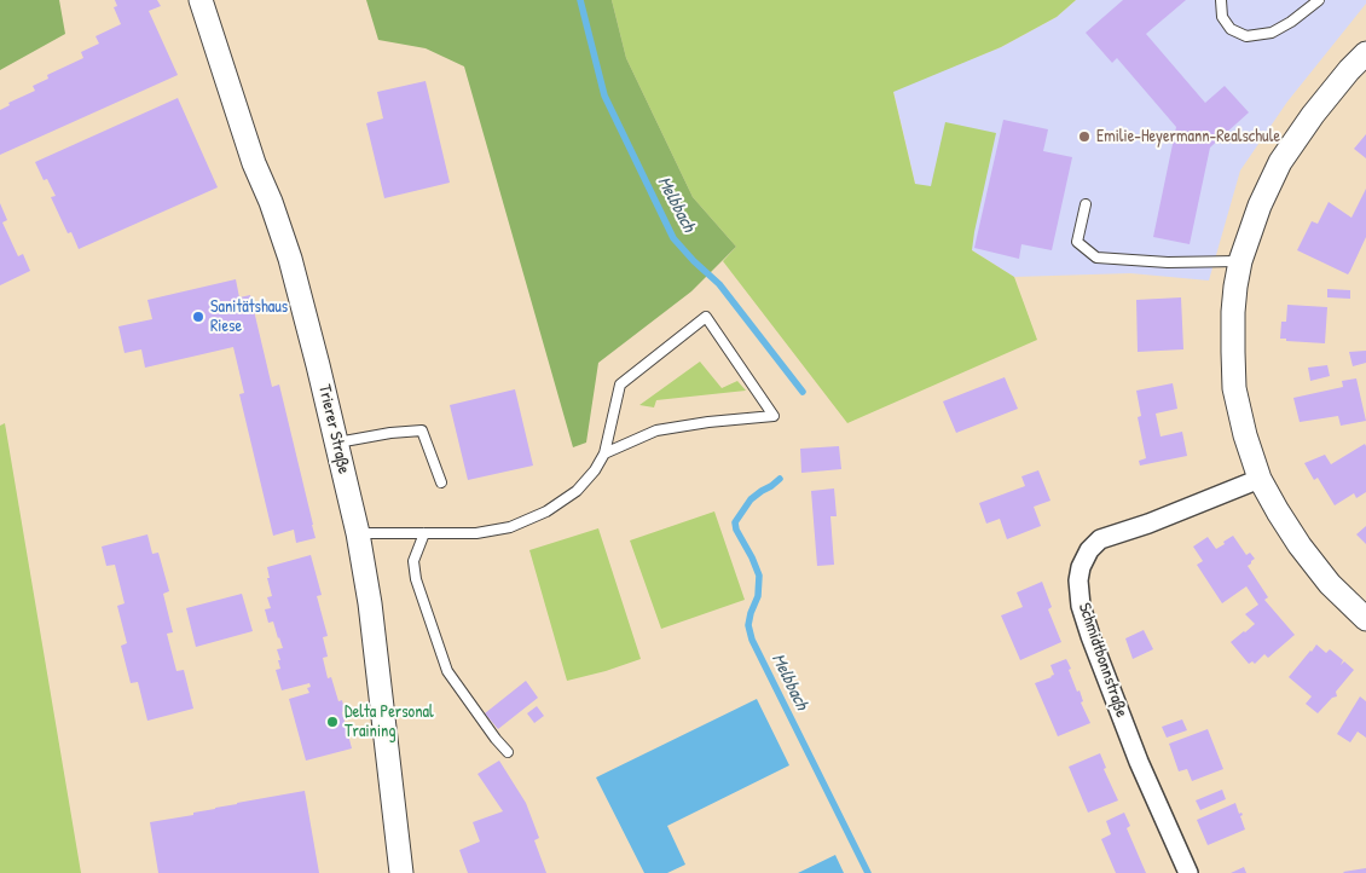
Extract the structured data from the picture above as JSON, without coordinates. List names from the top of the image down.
{
  "streets": {
    "street": ["Trierer Straße", "Schmidtbonnstraße"]
  },
  "water": ["Melbbach"],
  "places": ["Emilie-Heyermann-Realschule", "Sanitätshaus Riese", "Delta Personal Training"]
}
